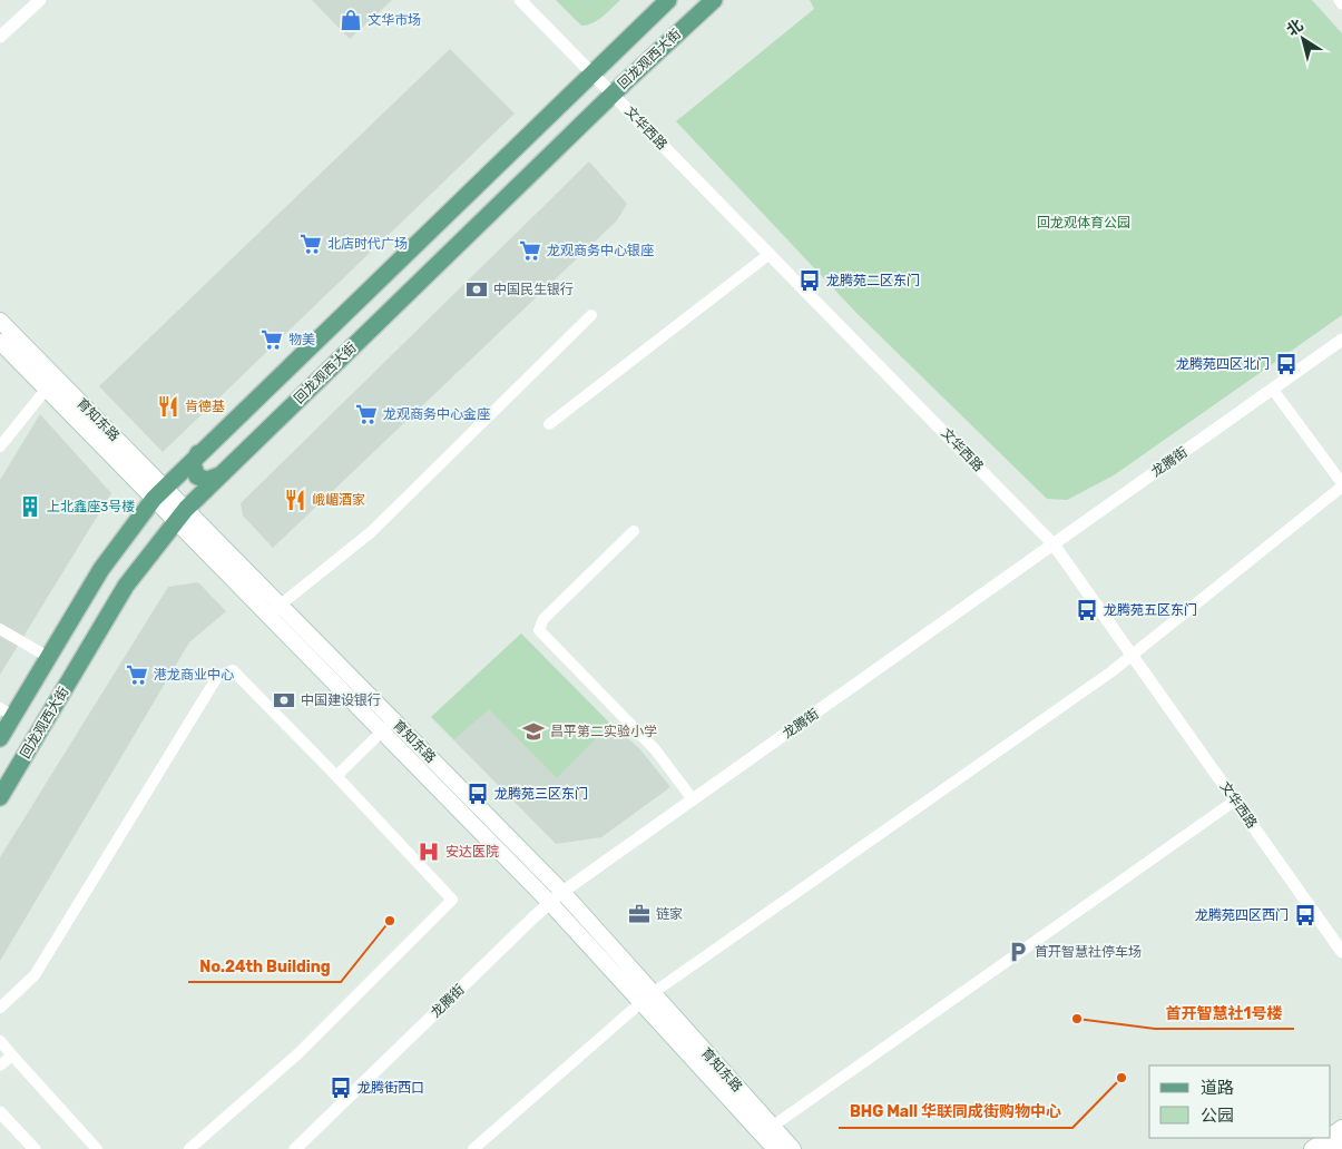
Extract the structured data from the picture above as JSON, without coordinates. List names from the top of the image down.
{
  "streets": {
    "main road": ["回龙观西大街", "育知东路"],
    "street": ["文华西路", "龙腾街"]
  },
  "crossings": [
    ["回龙观西大街", "文华西路"],
    ["回龙观西大街", "育知东路"],
    ["文华西路", "龙腾街"],
    ["育知东路", "龙腾街"]
  ],
  "parks": ["回龙观体育公园"],
  "places": {
    "shop": ["文华市场"],
    "supermarket": [
      "北店时代广场",
      "龙观商务中心银座",
      "物美",
      "龙观商务中心金座",
      "港龙商业中心"
    ],
    "bus stop": [
      "龙腾苑二区东门",
      "龙腾苑四区北门",
      "龙腾苑五区东门",
      "龙腾苑三区东门",
      "龙腾苑四区西门",
      "龙腾街西口"
    ],
    "bank": ["中国民生银行", "中国建设银行"],
    "restaurant": ["肯德基", "峨嵋酒家"],
    "building": ["上北鑫座3号楼"],
    "school or university": ["昌平第二实验小学"],
    "hospital": ["安达医院"],
    "office": ["链家"],
    "other": ["No.24th Building", "首开智慧社1号楼", "BHG Mall 华联同成街购物中心"],
    "parking": ["首开智慧社停车场"]
  },
  "legend": ["道路", "公园"],
  "north": "top left"
}
